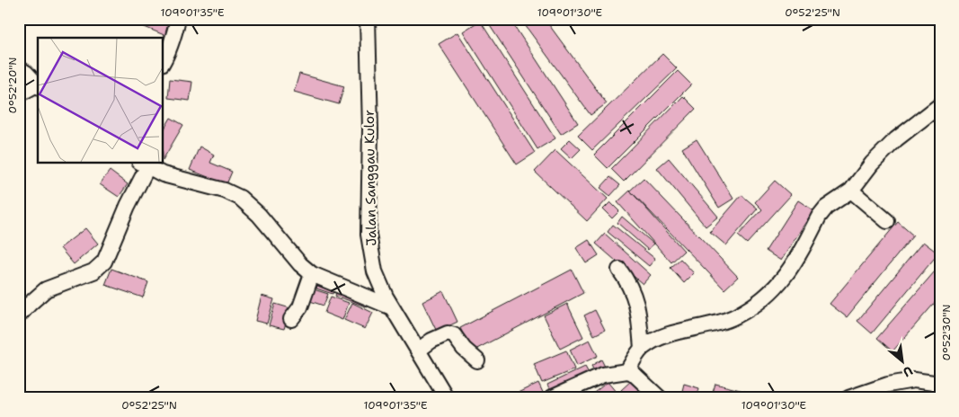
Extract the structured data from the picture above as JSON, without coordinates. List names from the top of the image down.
{
  "streets": {
    "street": ["Jalan Sanggau Kulor"]
  },
  "north": "bottom right",
  "coordinates": [
    "109°01'35\"E",
    "109°01'30\"E",
    "0°52'25\"N",
    "0°52'20\"N",
    "0°52'30\"N"
  ]
}
